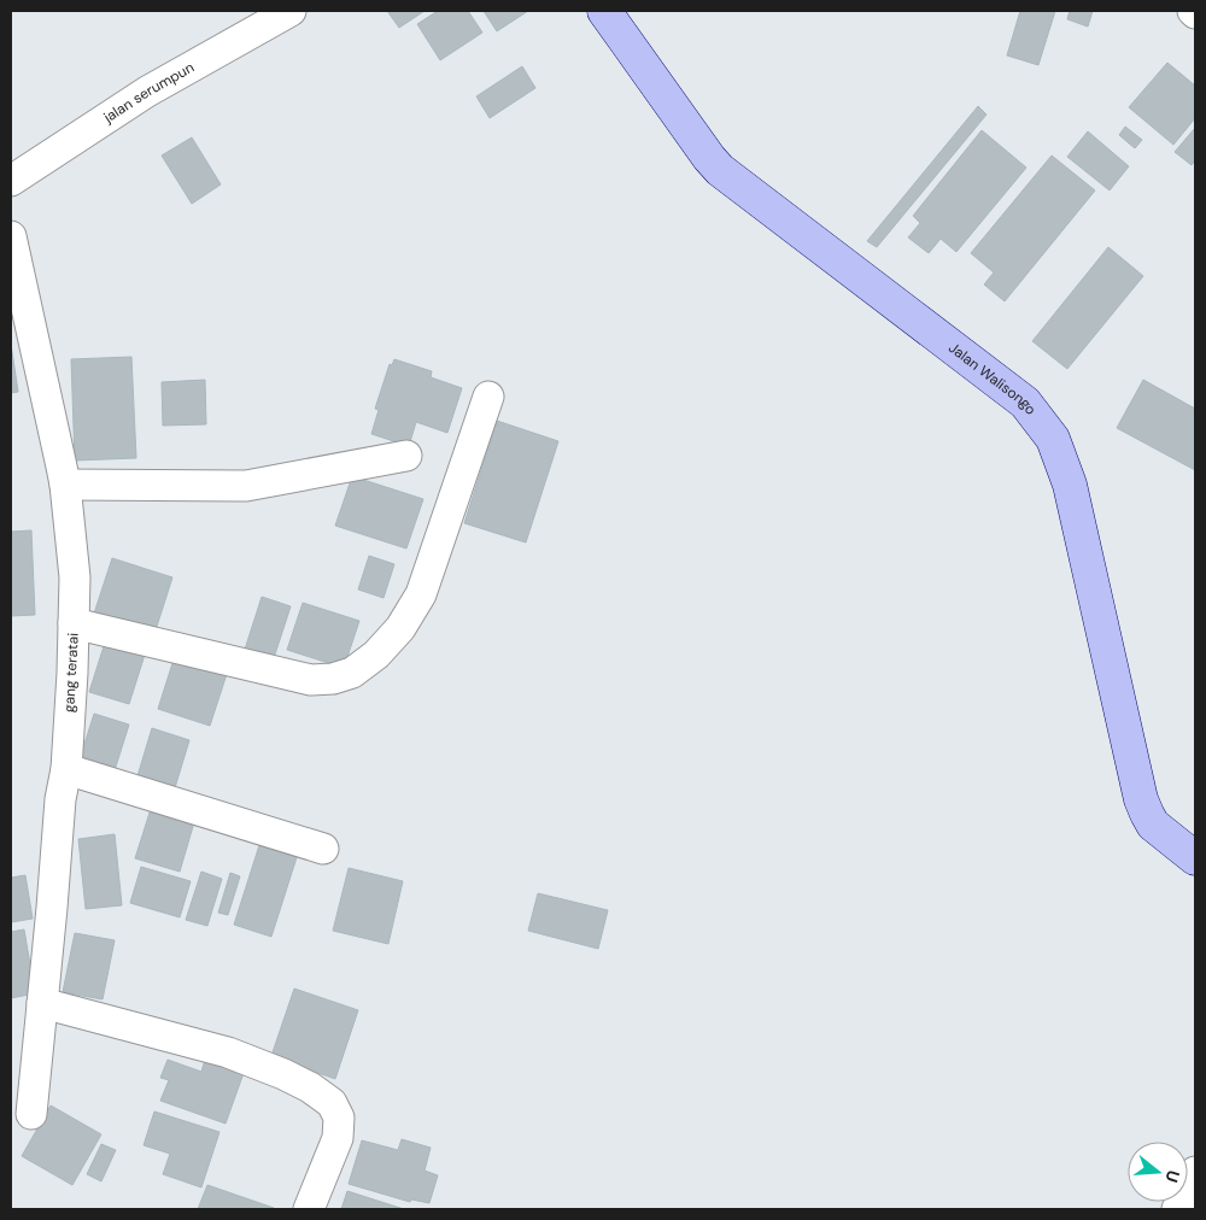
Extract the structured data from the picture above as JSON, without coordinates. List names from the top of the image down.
{
  "streets": {
    "street": ["jalan serumpun", "Jalan Walisongo", "gang teratai"]
  },
  "north": "right"
}
